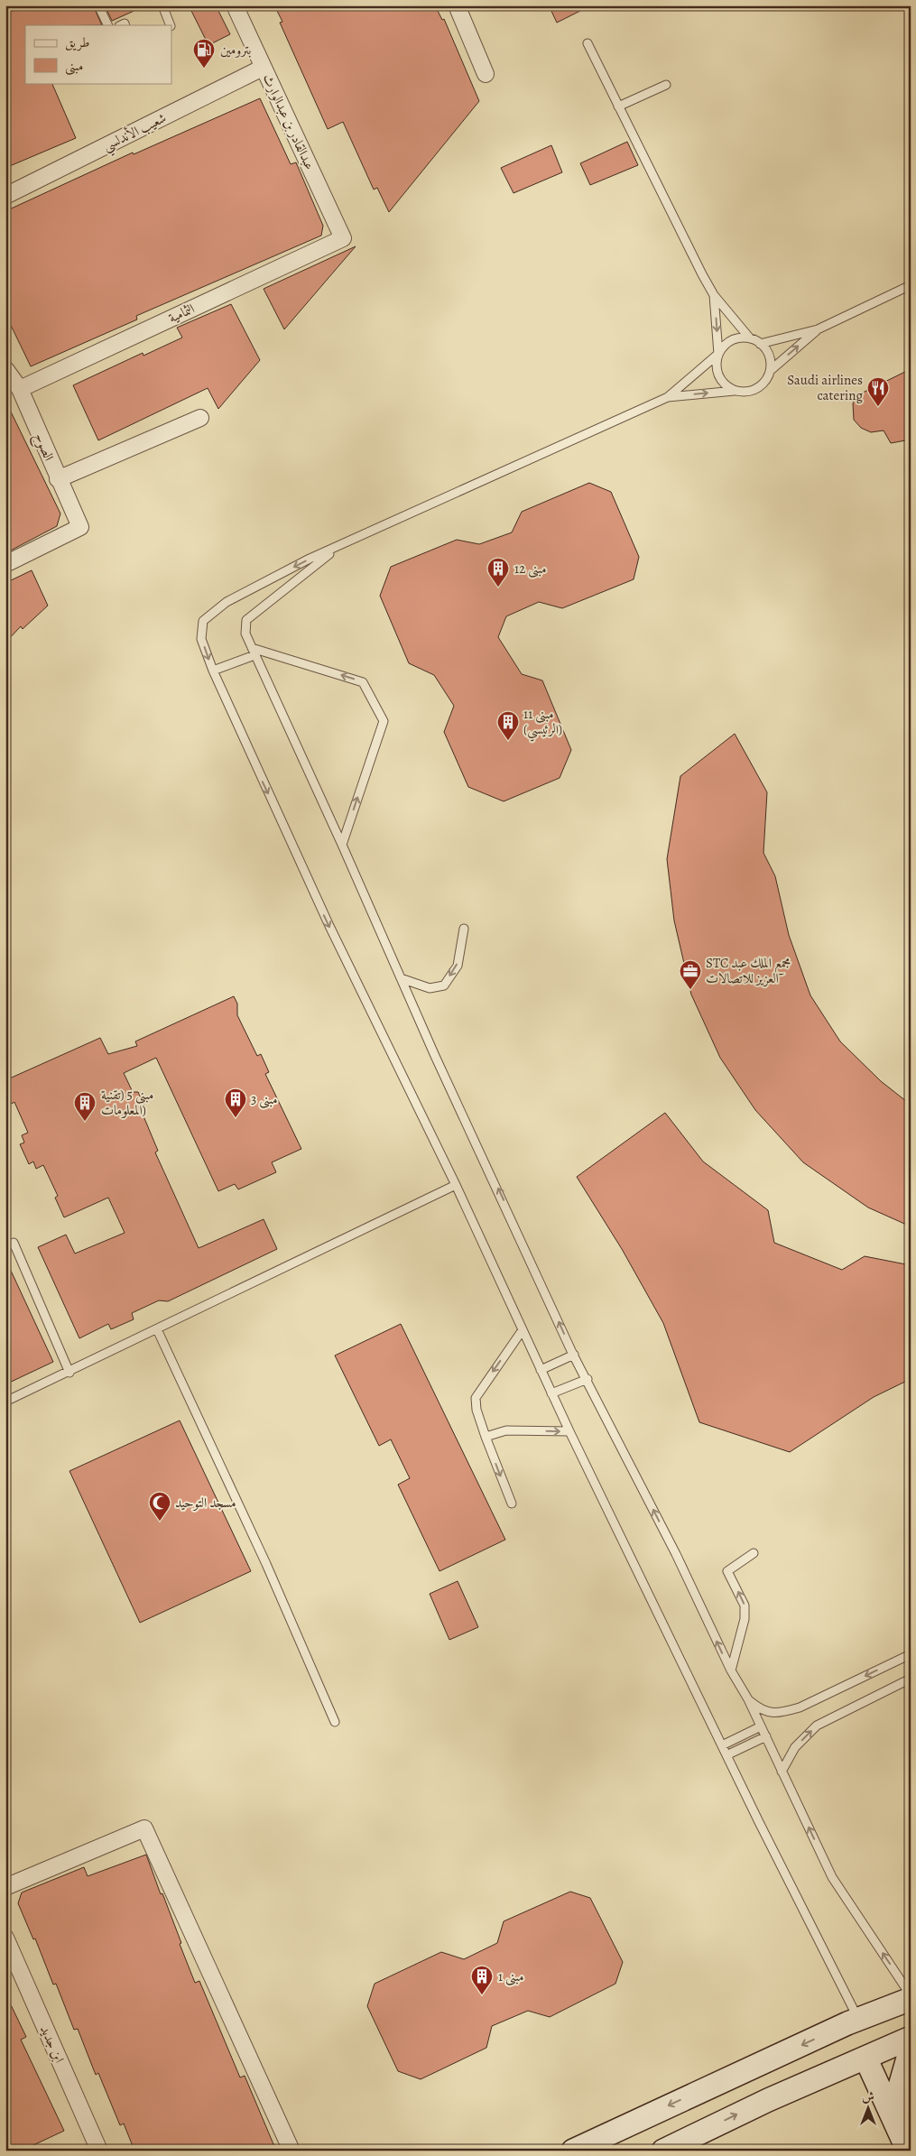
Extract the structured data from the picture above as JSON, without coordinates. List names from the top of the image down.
{
  "streets": {
    "street": [
      "عبدالقادر بن عبدالوارث",
      "شعيب الأندلسي",
      "الثمامية",
      "الصوح",
      "ابن جديد"
    ]
  },
  "crossings": [
    ["عبدالقادر بن عبدالوارث", "شعيب الأندلسي"],
    ["عبدالقادر بن عبدالوارث", "الثمامية"],
    ["الثمامية", "الصوح"]
  ],
  "places": {
    "fuel station": ["بترومين"],
    "restaurant": ["Saudi airlines catering"],
    "building": [
      "مبنى 12",
      "مبنى 11 (الرئيسي)",
      "مبنى 3",
      "مبنى 5 (تقنية المعلومات)",
      "مبنى 1"
    ],
    "office": ["STC مجمع الملك عبد العزيز للاتصالات"],
    "mosque": ["مسجد التوحيد"]
  },
  "legend": ["طريق", "مبنى"],
  "north": "top"
}
